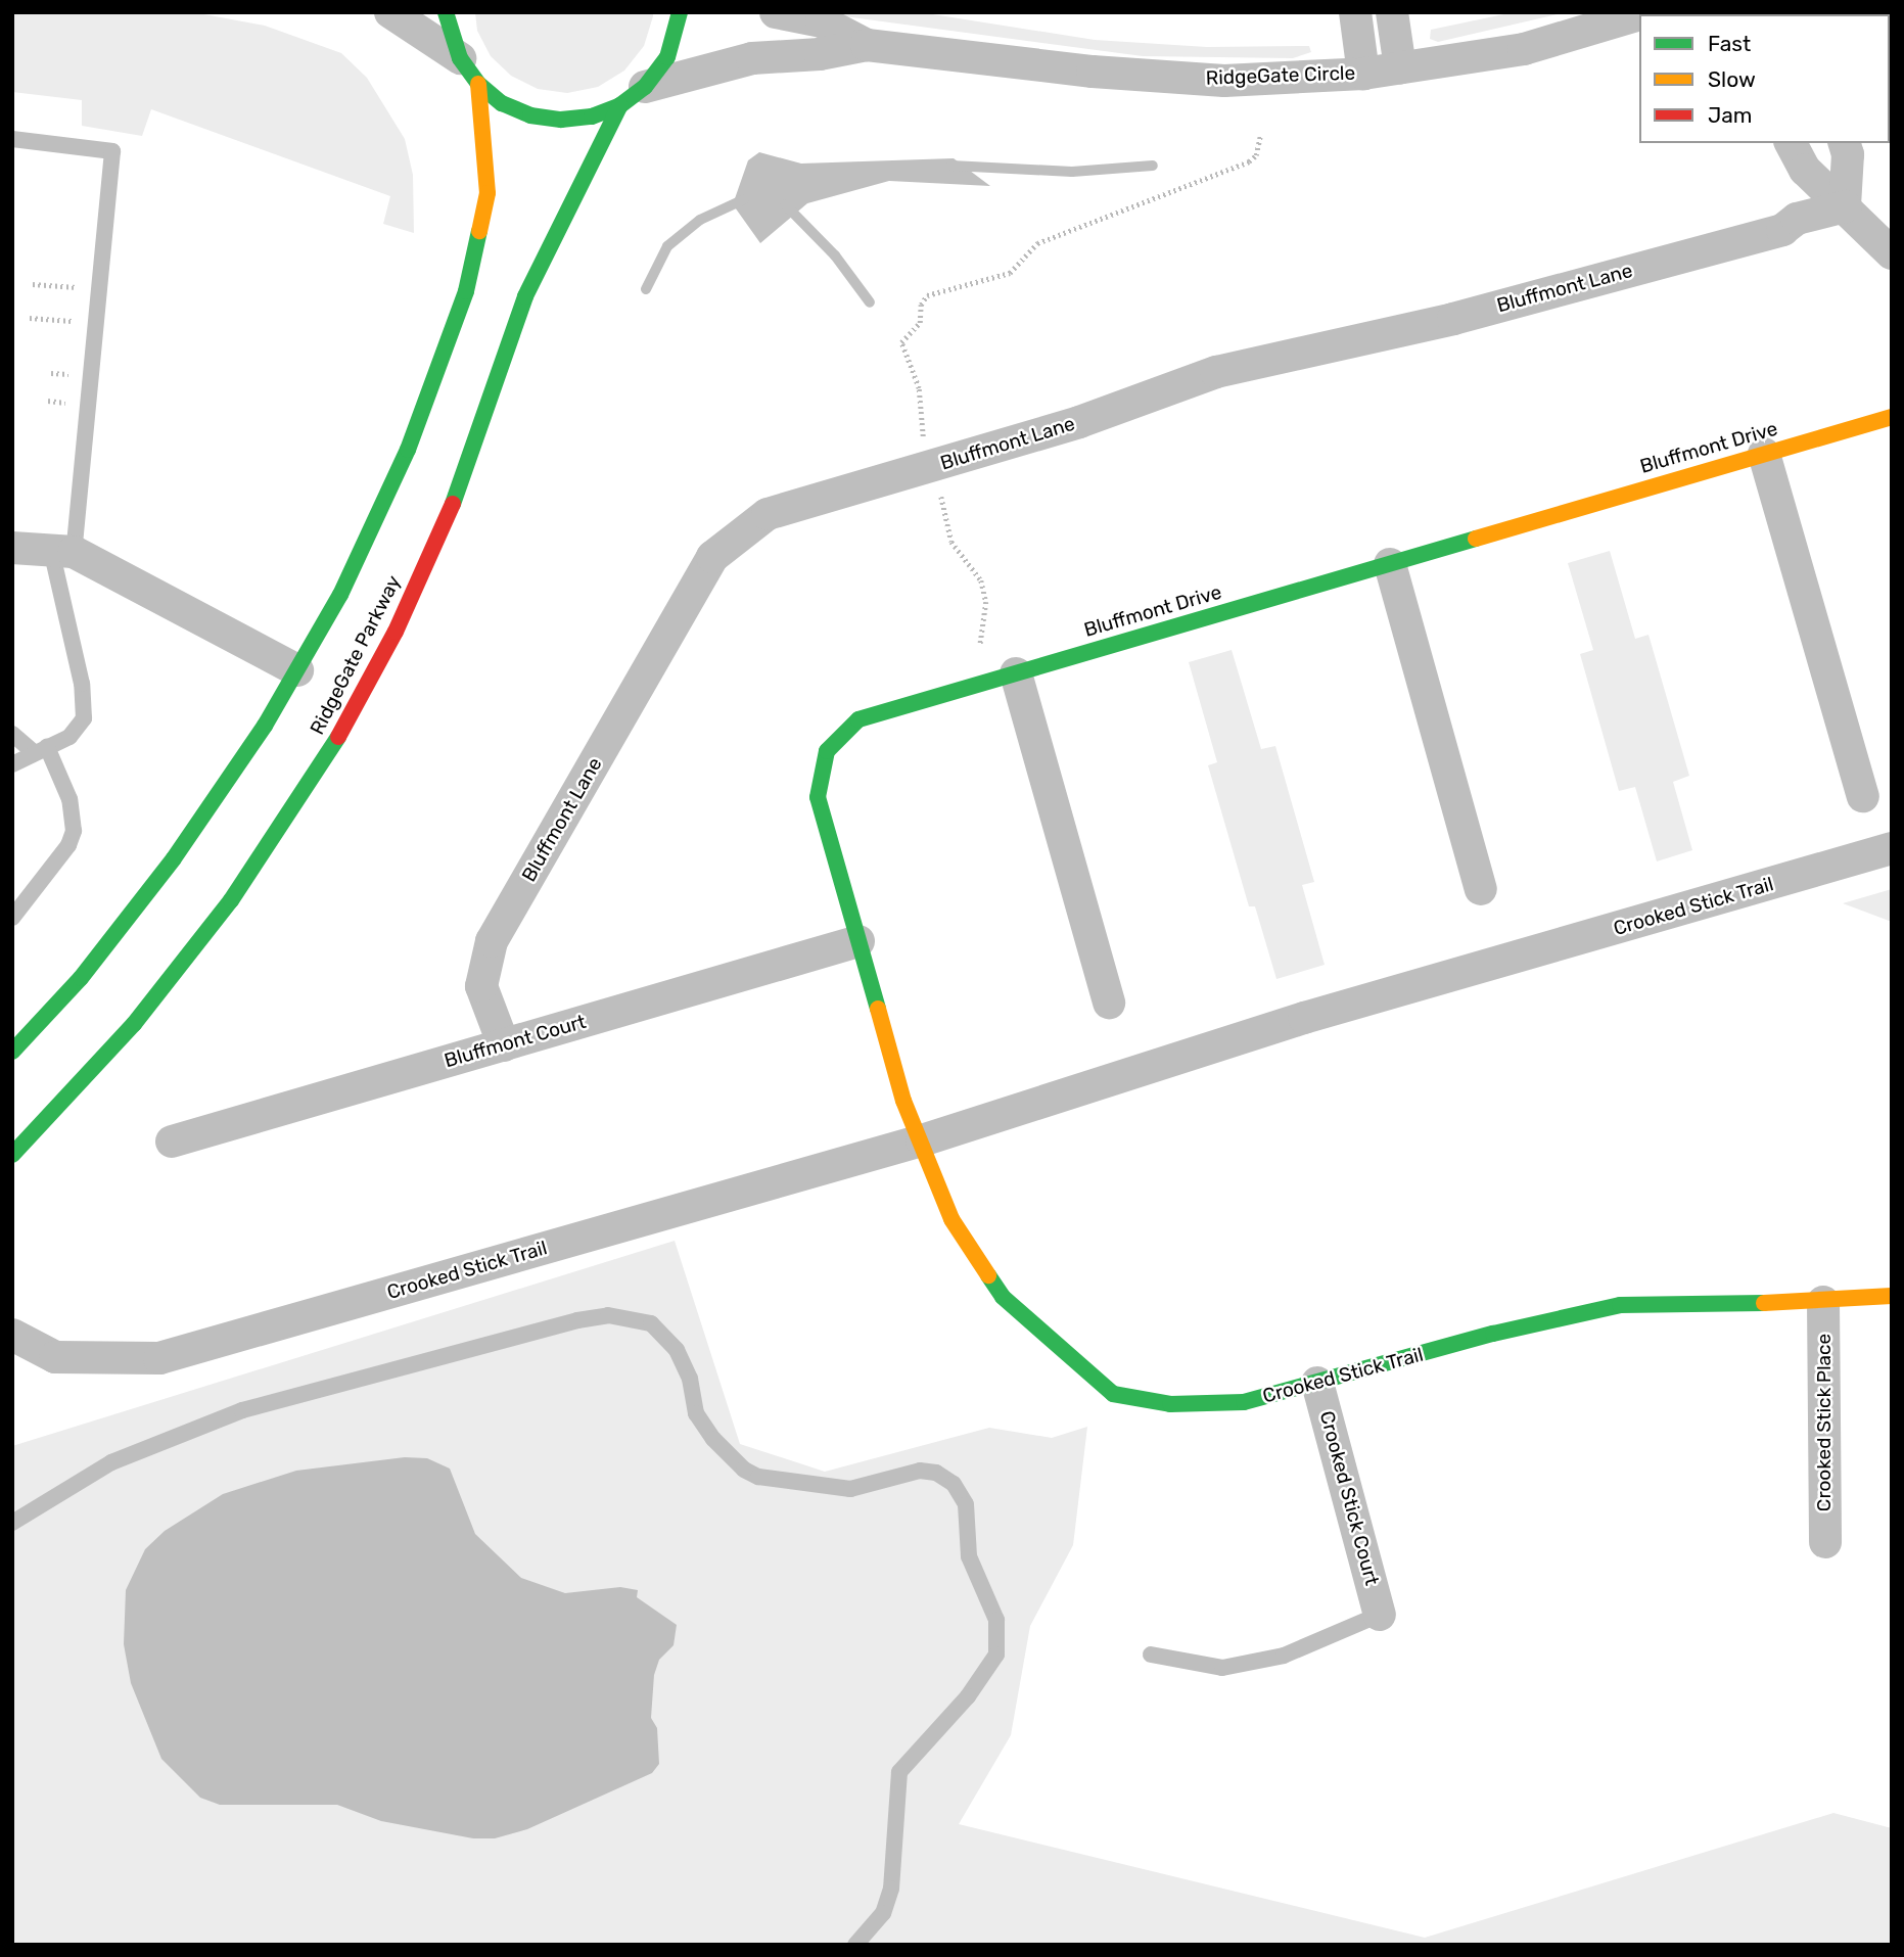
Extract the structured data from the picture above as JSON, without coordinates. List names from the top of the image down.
{
  "streets": {
    "street": [
      "RidgeGate Circle",
      "Bluffmont Lane",
      "Bluffmont Drive",
      "RidgeGate Parkway",
      "Crooked Stick Trail",
      "Bluffmont Court",
      "Crooked Stick Place",
      "Crooked Stick Court"
    ]
  },
  "crossings": [
    ["RidgeGate Circle", "RidgeGate Parkway"],
    ["Bluffmont Lane", "Bluffmont Court"],
    ["Bluffmont Drive", "Crooked Stick Trail"],
    ["Bluffmont Drive", "Bluffmont Court"],
    ["Crooked Stick Trail", "Crooked Stick Place"],
    ["Crooked Stick Trail", "Crooked Stick Court"]
  ],
  "legend": ["Fast", "Slow", "Jam"]
}
